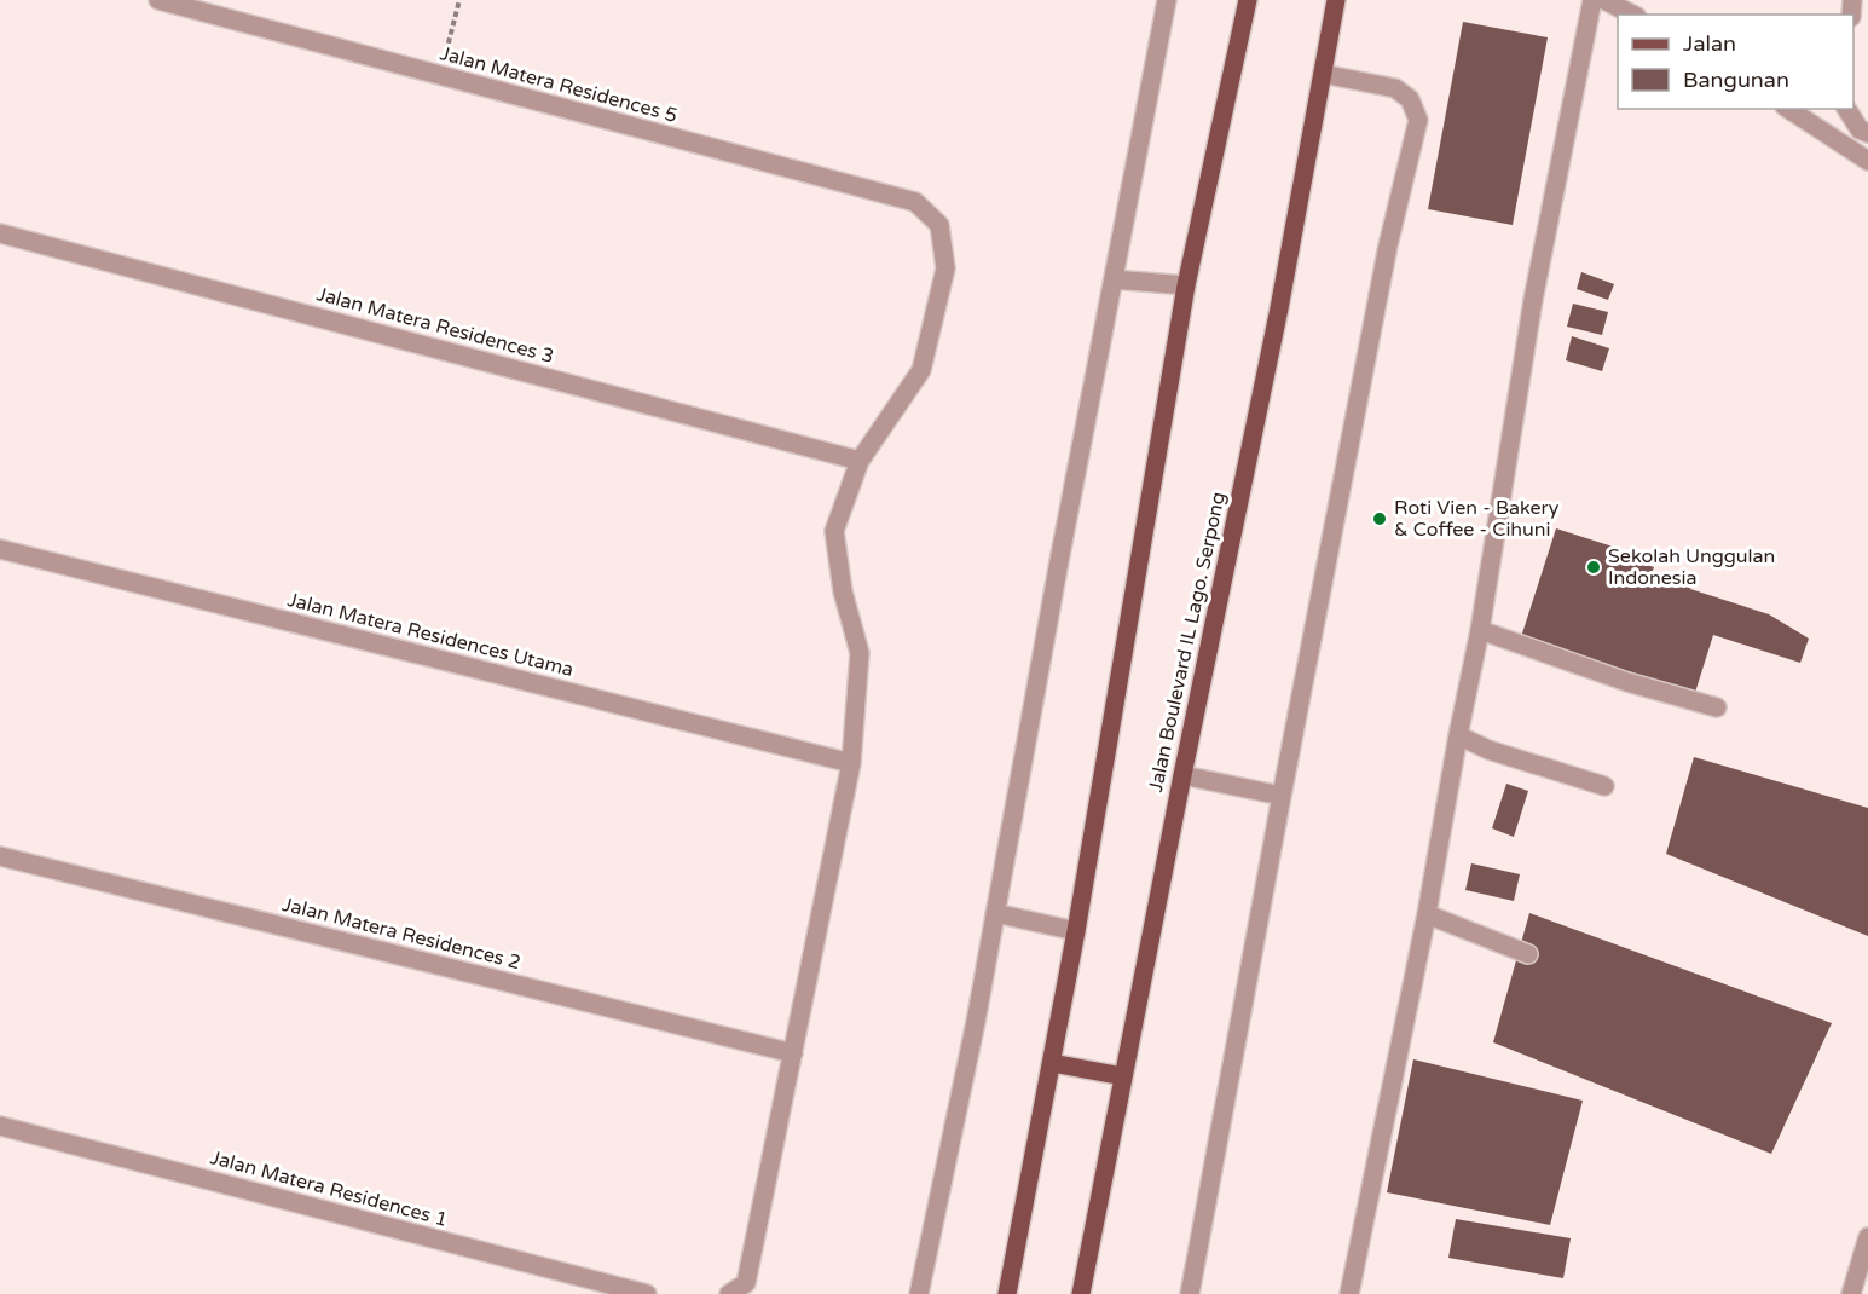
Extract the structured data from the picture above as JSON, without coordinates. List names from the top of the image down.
{
  "streets": {
    "main road": ["Jalan Boulevard IL Lago. Serpong"],
    "street": [
      "Jalan Matera Residences 5",
      "Jalan Matera Residences 3",
      "Jalan Matera Residences Utama",
      "Jalan Matera Residences 2",
      "Jalan Matera Residences 1"
    ]
  },
  "crossings": [
    ["Jalan Matera Residences 5", "Jalan Matera Residences 3"]
  ],
  "places": ["Roti Vien - Bakery & Coffee - Cihuni", "Sekolah Unggulan Indonesia"],
  "legend": ["Jalan", "Bangunan"]
}
